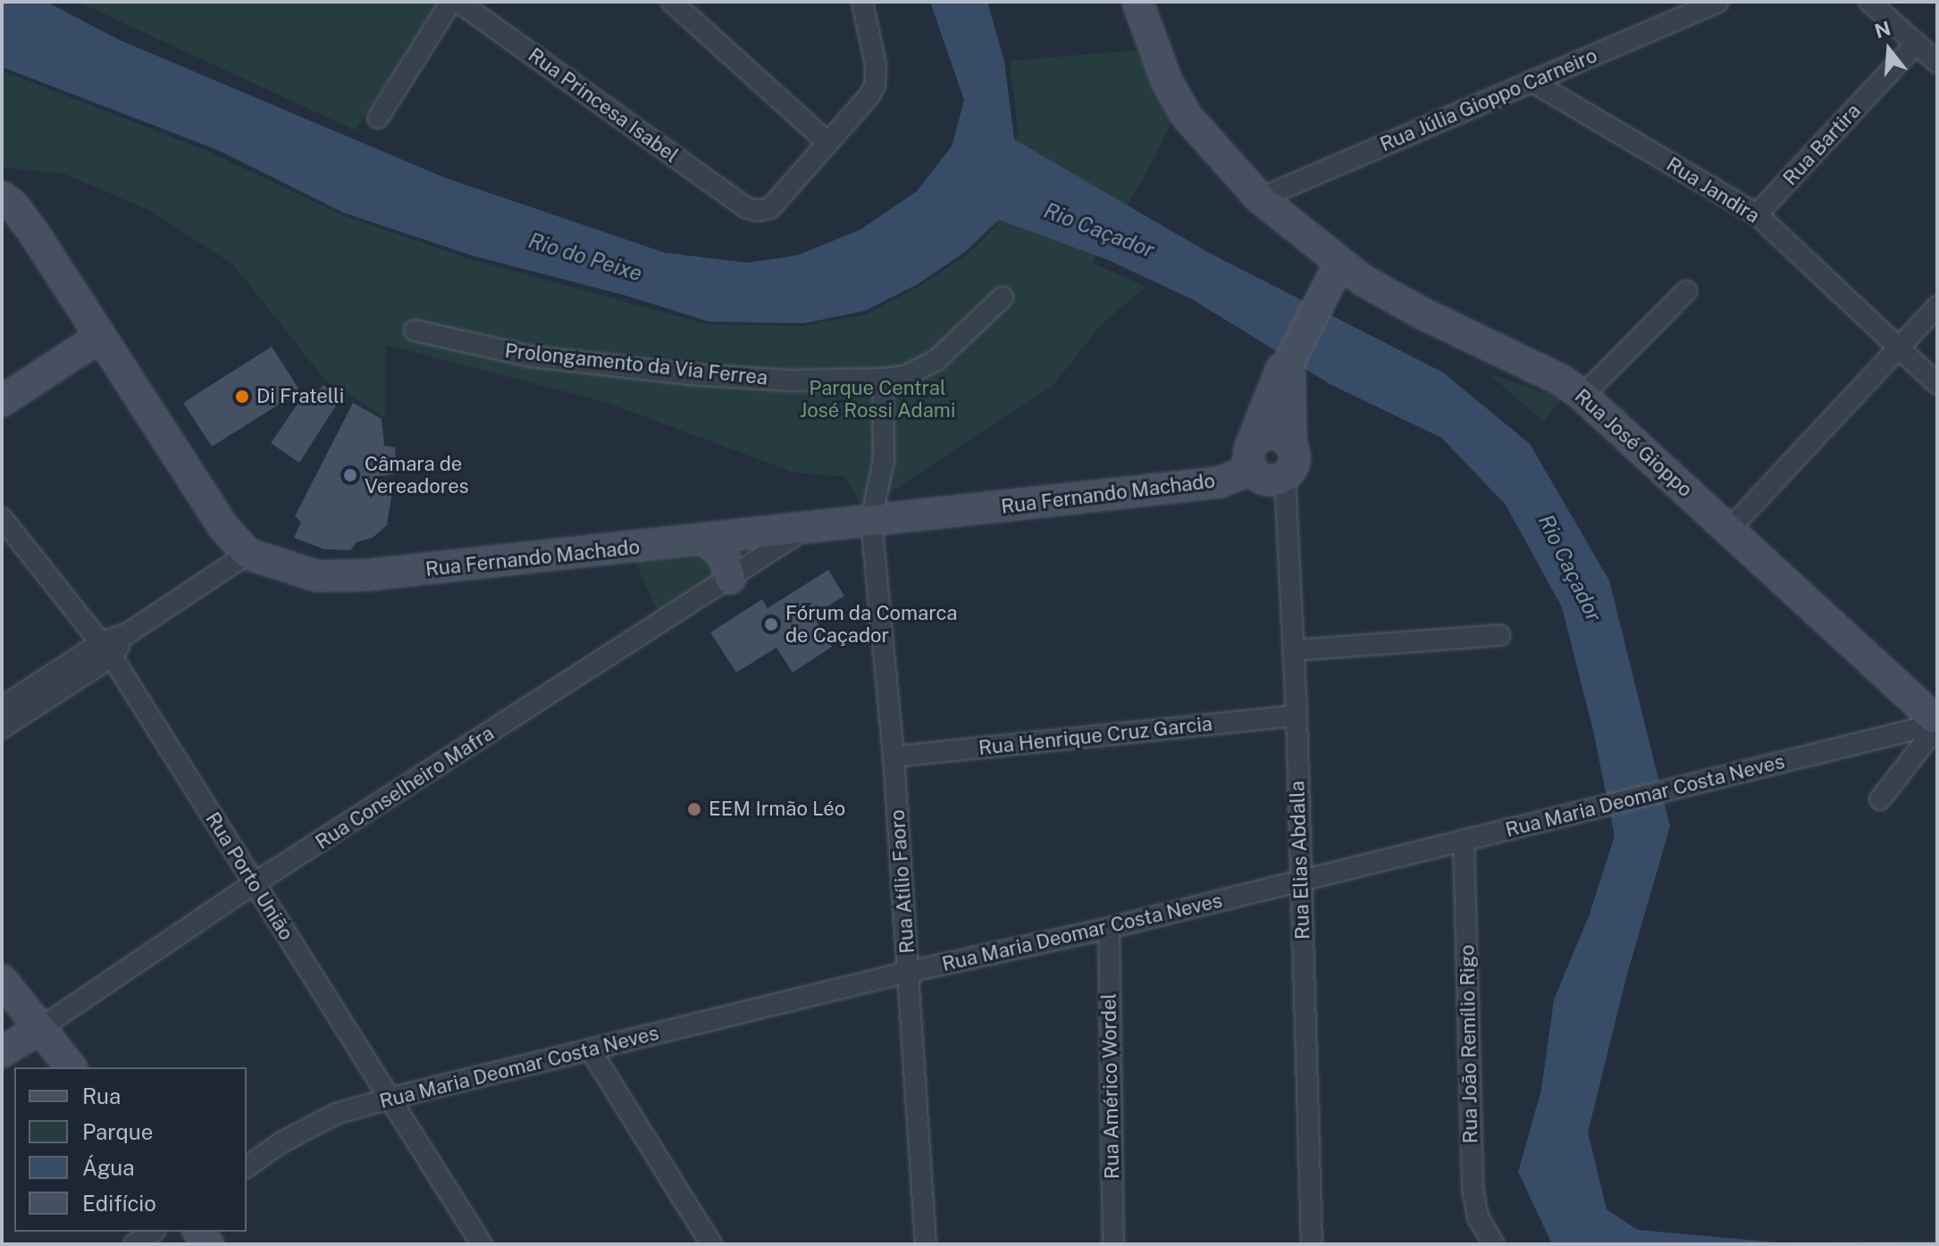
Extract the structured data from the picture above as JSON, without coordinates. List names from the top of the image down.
{
  "streets": {
    "main road": ["Rua José Gioppo", "Rua Fernando Machado", "Rua Conselheiro Mafra"],
    "street": [
      "Rua Júlia Gioppo Carneiro",
      "Rua Princesa Isabel",
      "Rua Bartira",
      "Rua Jandira",
      "Prolongamento da Via Ferrea",
      "Rua Henrique Cruz Garcia",
      "Rua Maria Deomar Costa Neves",
      "Rua Elias Abdalla",
      "Rua Porto União",
      "Rua Atílio Faoro",
      "Rua João Remílio Rigo",
      "Rua Américo Wordel"
    ]
  },
  "crossings": [
    ["Rua Júlia Gioppo Carneiro", "Rua Jandira"],
    ["Rua Júlia Gioppo Carneiro", "Rua José Gioppo"],
    ["Rua Bartira", "Rua Jandira"],
    ["Prolongamento da Via Ferrea", "Rua Atílio Faoro"],
    ["Rua José Gioppo", "Rua Maria Deomar Costa Neves"],
    ["Rua Fernando Machado", "Rua Conselheiro Mafra"],
    ["Rua Fernando Machado", "Rua Elias Abdalla"],
    ["Rua Fernando Machado", "Rua Atílio Faoro"],
    ["Rua Henrique Cruz Garcia", "Rua Elias Abdalla"],
    ["Rua Henrique Cruz Garcia", "Rua Atílio Faoro"],
    ["Rua Conselheiro Mafra", "Rua Porto União"],
    ["Rua Maria Deomar Costa Neves", "Rua Elias Abdalla"],
    ["Rua Maria Deomar Costa Neves", "Rua Porto União"],
    ["Rua Maria Deomar Costa Neves", "Rua Atílio Faoro"],
    ["Rua Maria Deomar Costa Neves", "Rua João Remílio Rigo"],
    ["Rua Maria Deomar Costa Neves", "Rua Américo Wordel"]
  ],
  "water": ["Rio Caçador", "Rio do Peixe"],
  "parks": ["Parque Central José Rossi Adami"],
  "places": [
    "Di Fratelli",
    "Câmara de Vereadores",
    "Fórum da Comarca de Caçador",
    "EEM Irmão Léo"
  ],
  "legend": [
    "Rua",
    "Parque",
    "Água",
    "Edifício"
  ],
  "north": "top"
}
